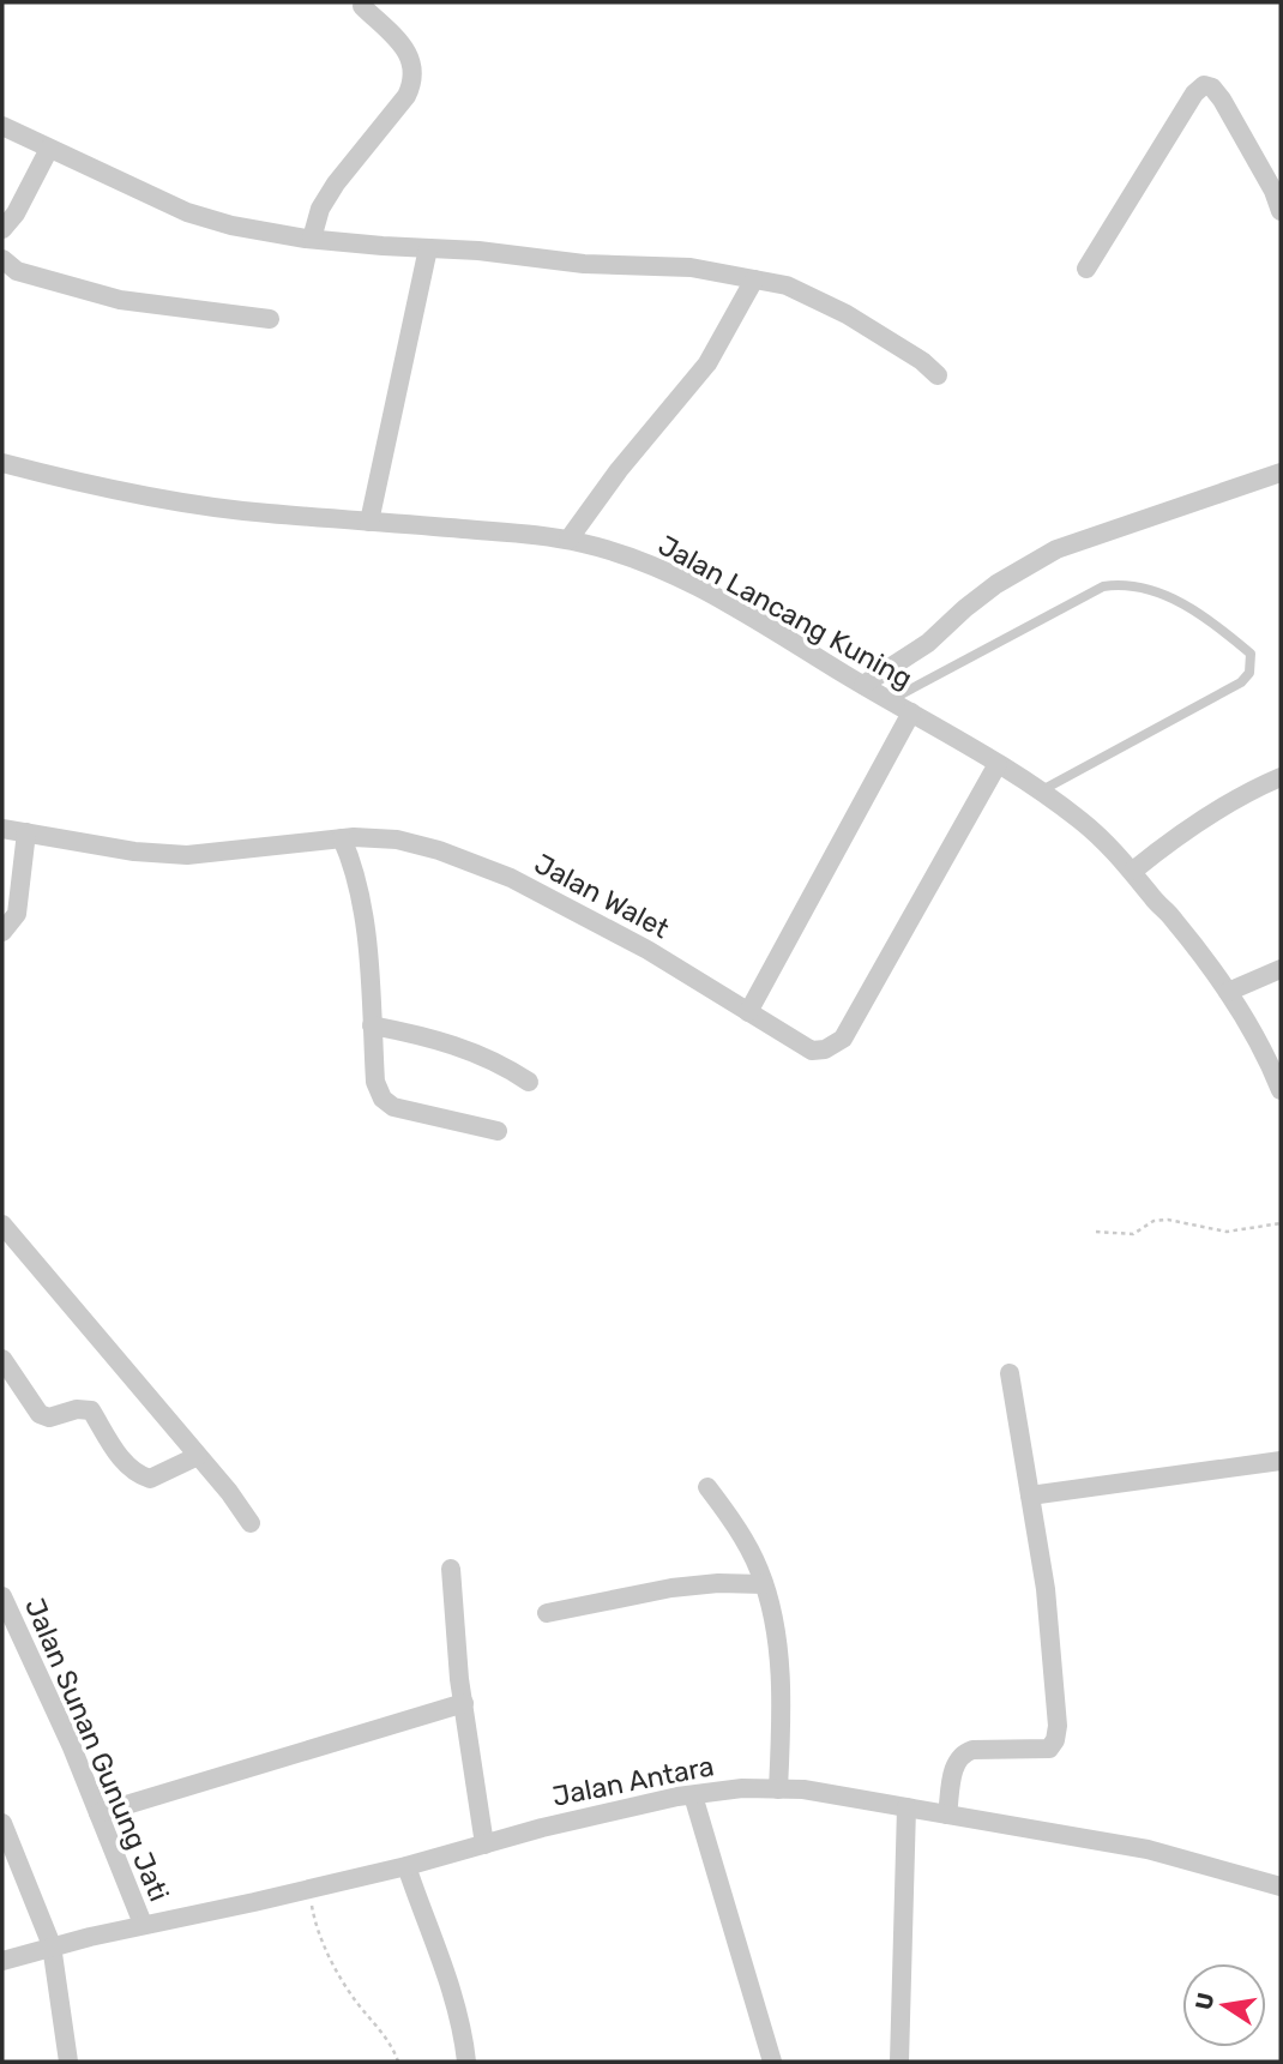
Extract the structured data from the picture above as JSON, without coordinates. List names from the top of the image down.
{
  "streets": {
    "street": [
      "Jalan Lancang Kuning",
      "Jalan Walet",
      "Jalan Sunan Gunung Jati",
      "Jalan Antara"
    ]
  },
  "crossings": [
    ["Jalan Lancang Kuning", "Jalan Walet"],
    ["Jalan Sunan Gunung Jati", "Jalan Antara"]
  ],
  "north": "left"
}
